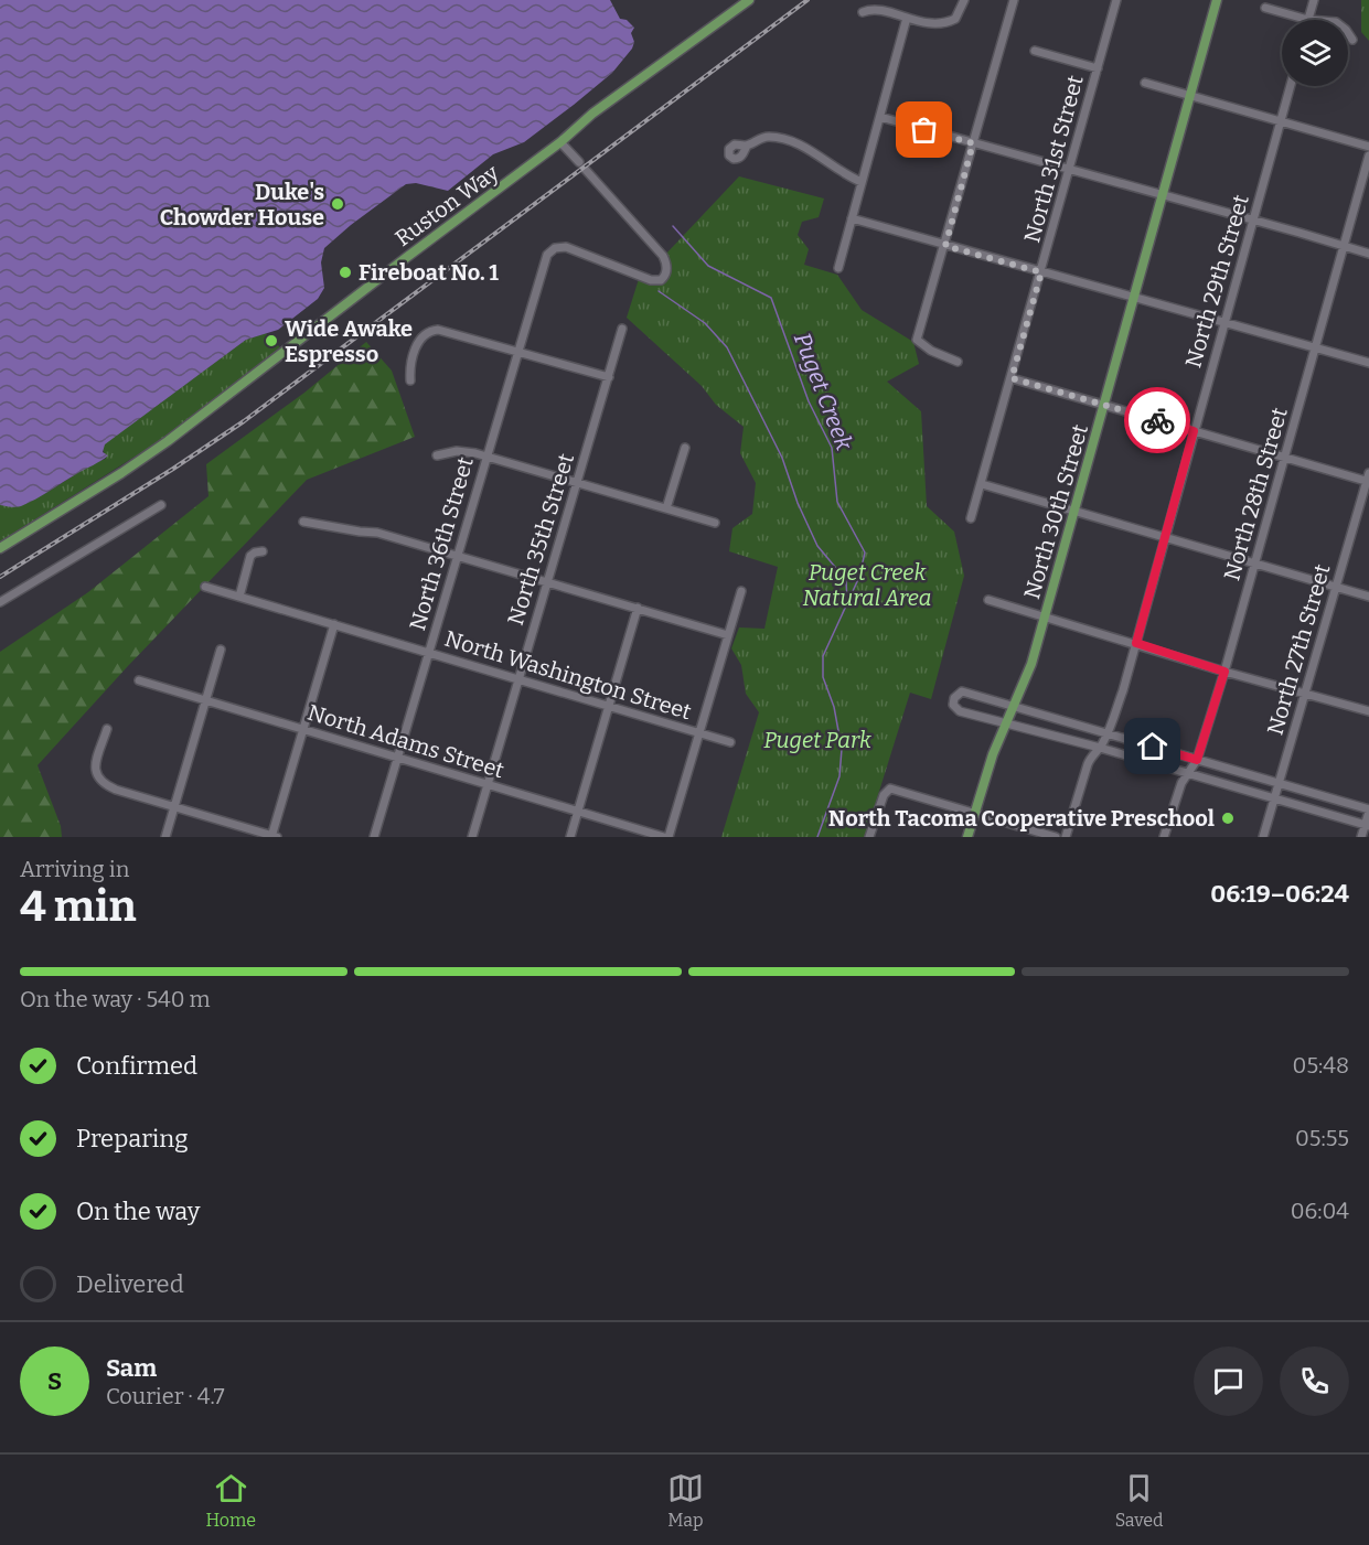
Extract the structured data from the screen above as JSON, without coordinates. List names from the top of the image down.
{
  "streets": {
    "main road": ["Ruston Way", "North 30th Street"],
    "street": [
      "North 31st Street",
      "North 29th Street",
      "North 28th Street",
      "North 35th Street",
      "North 36th Street",
      "North 27th Street",
      "North Washington Street",
      "North Adams Street"
    ]
  },
  "crossings": [
    ["Ruston Way", "North 36th Street"],
    ["North 35th Street", "North Washington Street"],
    ["North 35th Street", "North Adams Street"],
    ["North 36th Street", "North Washington Street"],
    ["North 36th Street", "North Adams Street"]
  ],
  "water": ["Puget Creek"],
  "parks": ["Puget Creek Natural Area", "Puget Park"],
  "places": [
    "Duke's Chowder House",
    "Fireboat No. 1",
    "Wide Awake Espresso",
    "North Tacoma Cooperative Preschool"
  ],
  "page": {
    "heading": ["4 min", "Arriving in", "06:19–06:24"],
    "panel": ["Sam", "Courier · 4.7"],
    "bar": "On the way · 540 m",
    "list": [
      ["Confirmed", "05:48"],
      ["Preparing", "05:55"],
      ["On the way", "06:04"],
      "Delivered"
    ],
    "round": "S",
    "tabs": ["Home", "Map", "Saved"]
  }
}
